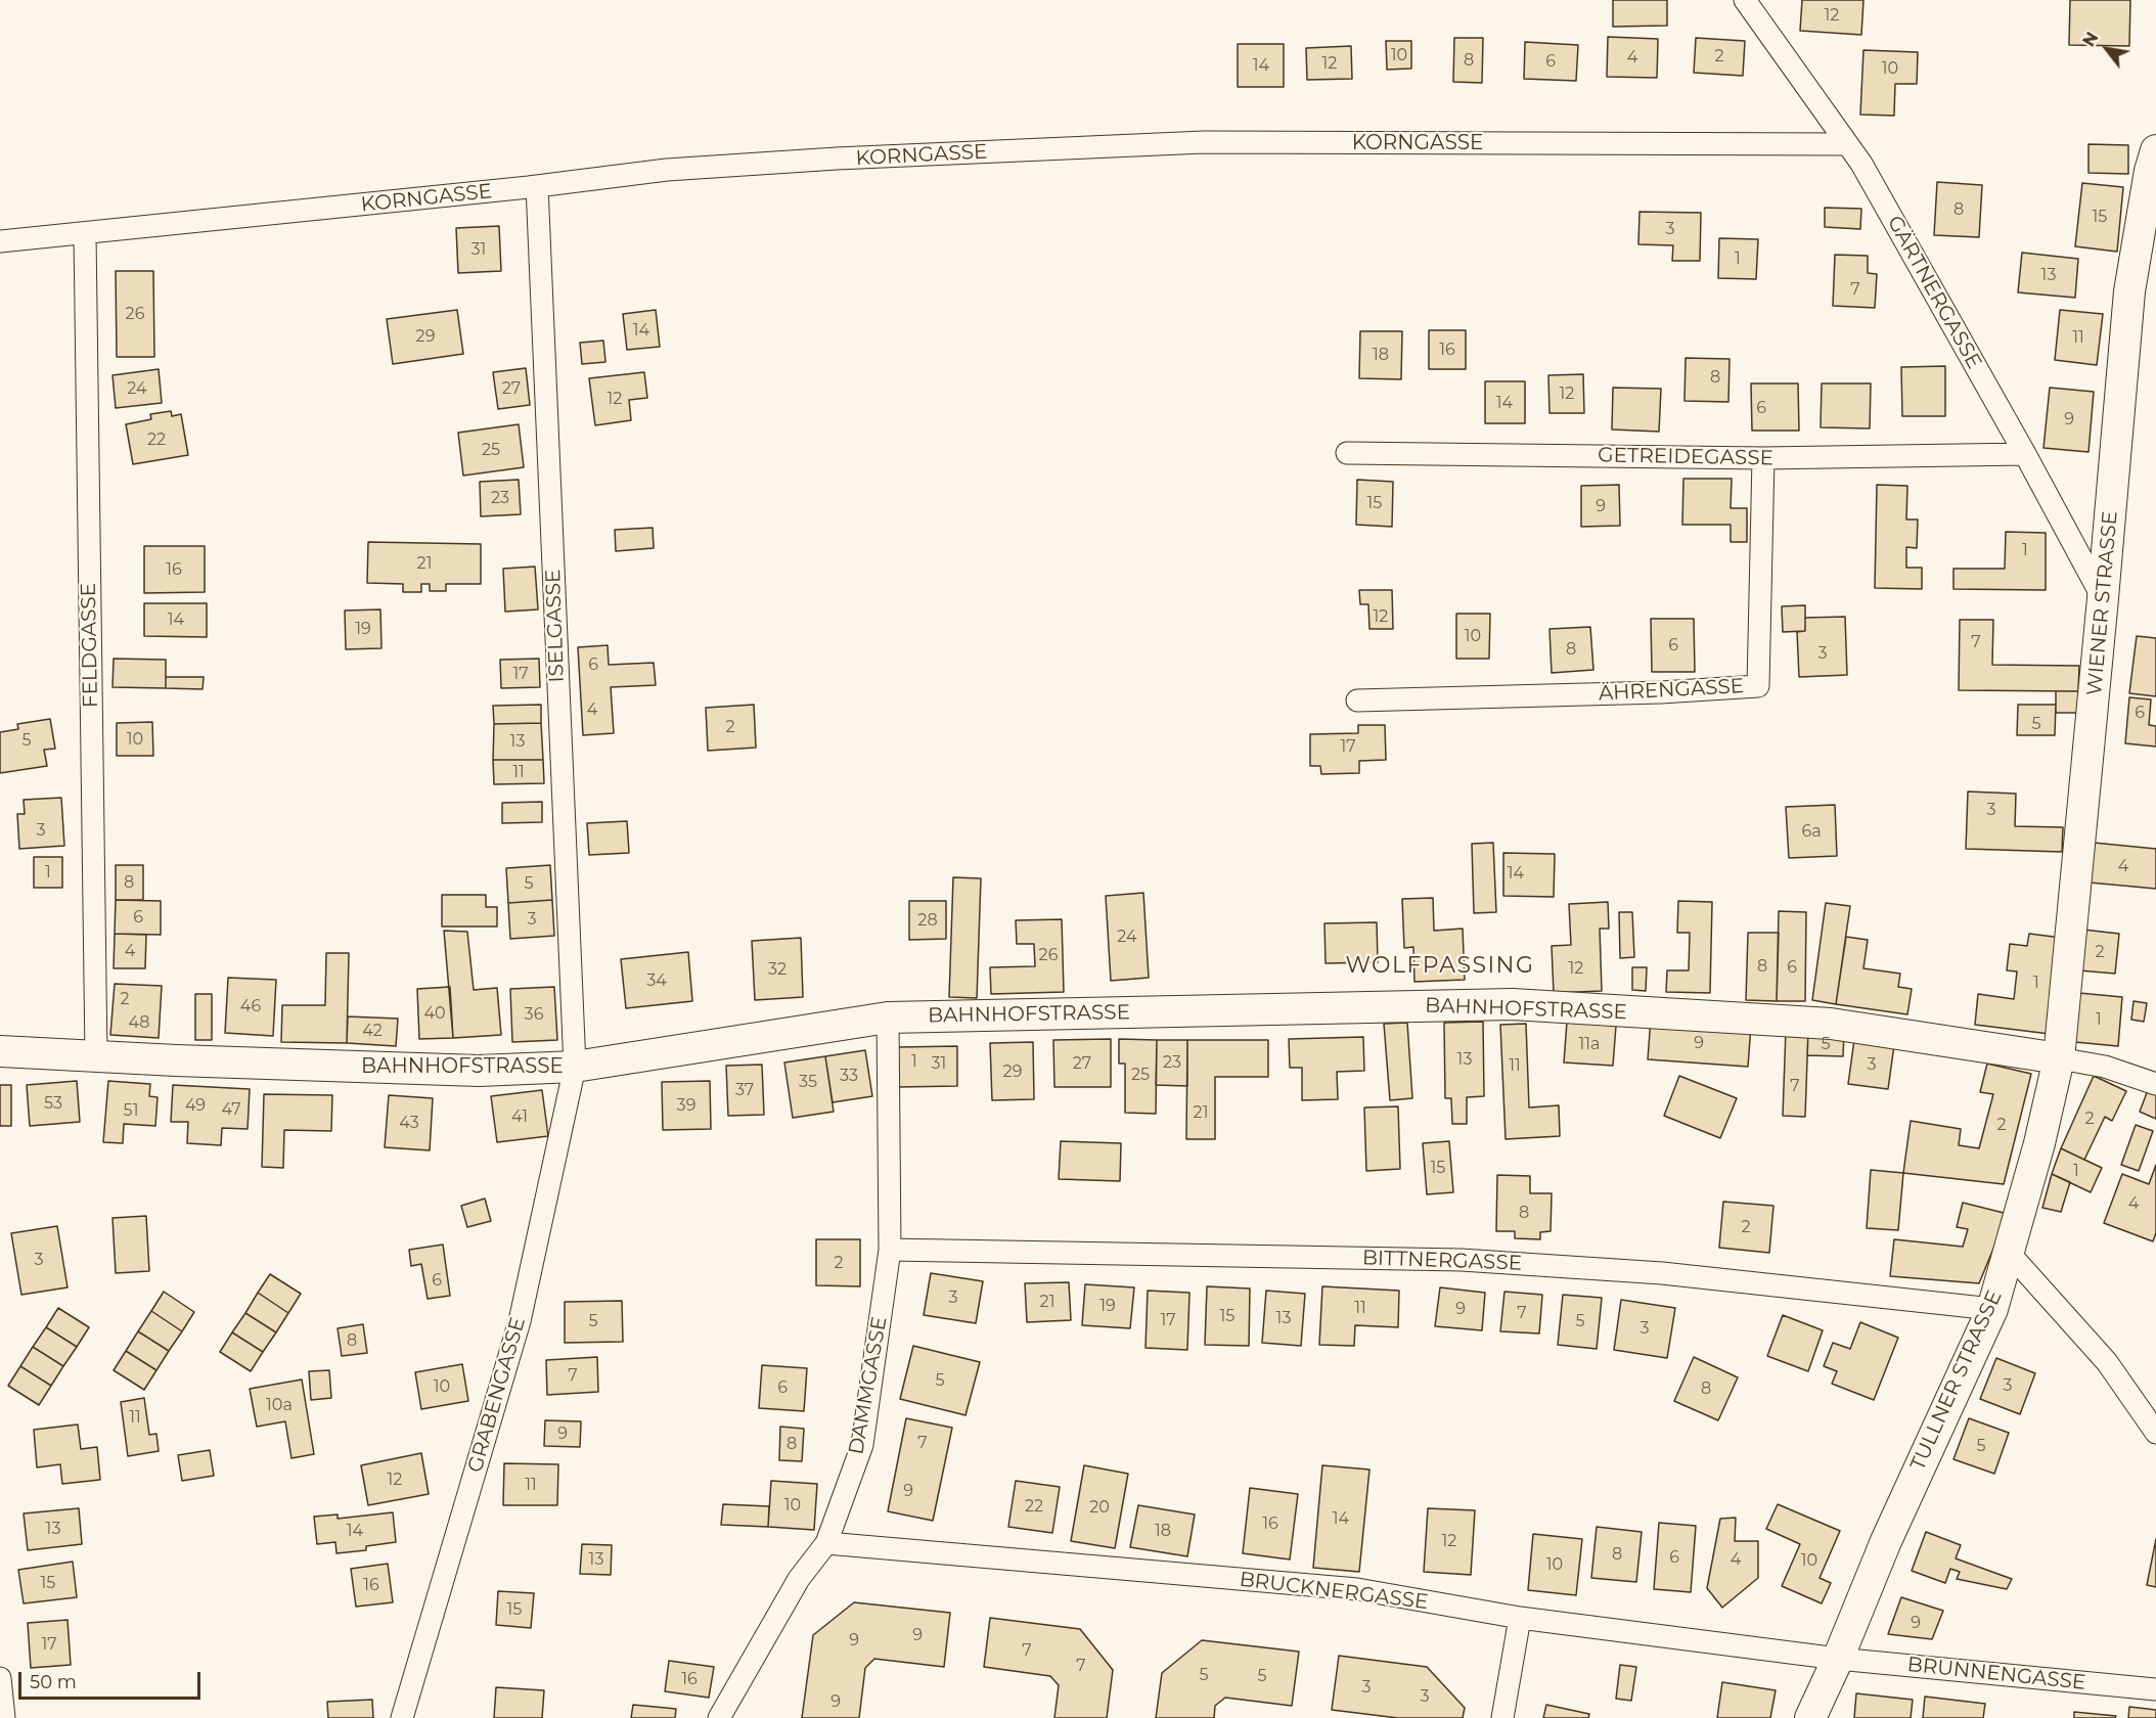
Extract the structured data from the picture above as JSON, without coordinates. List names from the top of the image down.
{
  "streets": {
    "street": [
      "KORNGASSE",
      "GÄRTNERGASSE",
      "GETREIDEGASSE",
      "WIENER STRASSE",
      "ISELGASSE",
      "FELDGASSE",
      "ÄHRENGASSE",
      "BAHNHOFSTRASSE",
      "BITTNERGASSE",
      "TULLNER STRASSE",
      "DAMMGASSE",
      "GRABENGASSE",
      "BRUCKNERGASSE",
      "BRUNNENGASSE"
    ]
  },
  "crossings": [
    ["KORNGASSE", "GÄRTNERGASSE"],
    ["KORNGASSE", "ISELGASSE"],
    ["KORNGASSE", "FELDGASSE"],
    ["GÄRTNERGASSE", "GETREIDEGASSE"],
    ["GÄRTNERGASSE", "WIENER STRASSE"],
    ["GETREIDEGASSE", "ÄHRENGASSE"],
    ["WIENER STRASSE", "BAHNHOFSTRASSE"],
    ["WIENER STRASSE", "TULLNER STRASSE"],
    ["ISELGASSE", "BAHNHOFSTRASSE"],
    ["ISELGASSE", "GRABENGASSE"],
    ["FELDGASSE", "BAHNHOFSTRASSE"],
    ["BAHNHOFSTRASSE", "TULLNER STRASSE"],
    ["BAHNHOFSTRASSE", "DAMMGASSE"],
    ["BAHNHOFSTRASSE", "GRABENGASSE"],
    ["BITTNERGASSE", "TULLNER STRASSE"],
    ["BITTNERGASSE", "DAMMGASSE"],
    ["TULLNER STRASSE", "BRUCKNERGASSE"],
    ["TULLNER STRASSE", "BRUNNENGASSE"],
    ["DAMMGASSE", "BRUCKNERGASSE"],
    ["BRUCKNERGASSE", "BRUNNENGASSE"]
  ],
  "districts": ["WOLFPASSING"],
  "house_numbers": [
    "12",
    "10",
    "2",
    "4",
    "8",
    "6",
    "12",
    "14",
    "10",
    "8",
    "15",
    "3",
    "31",
    "1",
    "13",
    "7",
    "26",
    "14",
    "29",
    "11",
    "16",
    "18",
    "8",
    "24",
    "27",
    "12",
    "12",
    "14",
    "6",
    "9",
    "22",
    "25",
    "23",
    "15",
    "9",
    "1",
    "21",
    "16",
    "12",
    "14",
    "19",
    "10",
    "7",
    "6",
    "8",
    "3",
    "6",
    "17",
    "4",
    "6",
    "5",
    "2",
    "10",
    "5",
    "13",
    "17",
    "11",
    "3",
    "3",
    "6a",
    "4",
    "1",
    "14",
    "8",
    "5",
    "6",
    "3",
    "28",
    "24",
    "4",
    "2",
    "26",
    "8",
    "6",
    "12",
    "32",
    "34",
    "1",
    "2",
    "46",
    "40",
    "36",
    "1",
    "48",
    "42",
    "9",
    "11a",
    "5",
    "13",
    "1",
    "23",
    "31",
    "27",
    "3",
    "11",
    "29",
    "25",
    "33",
    "35",
    "7",
    "37",
    "53",
    "49",
    "39",
    "47",
    "51",
    "21",
    "41",
    "2",
    "43",
    "2",
    "15",
    "1",
    "4",
    "8",
    "2",
    "3",
    "2",
    "6",
    "3",
    "21",
    "19",
    "11",
    "9",
    "7",
    "15",
    "13",
    "17",
    "5",
    "5",
    "3",
    "8",
    "7",
    "5",
    "3",
    "10",
    "6",
    "8",
    "10a",
    "11",
    "9",
    "7",
    "8",
    "5",
    "12",
    "11",
    "9",
    "10",
    "22",
    "20",
    "14",
    "16",
    "13",
    "14",
    "18",
    "12",
    "8",
    "6",
    "13",
    "4",
    "10",
    "10",
    "15",
    "16",
    "15",
    "9",
    "9",
    "9",
    "17",
    "7",
    "7",
    "5",
    "5",
    "16",
    "3",
    "3",
    "9"
  ],
  "scale_bar": "50 m",
  "north": "top left"
}
